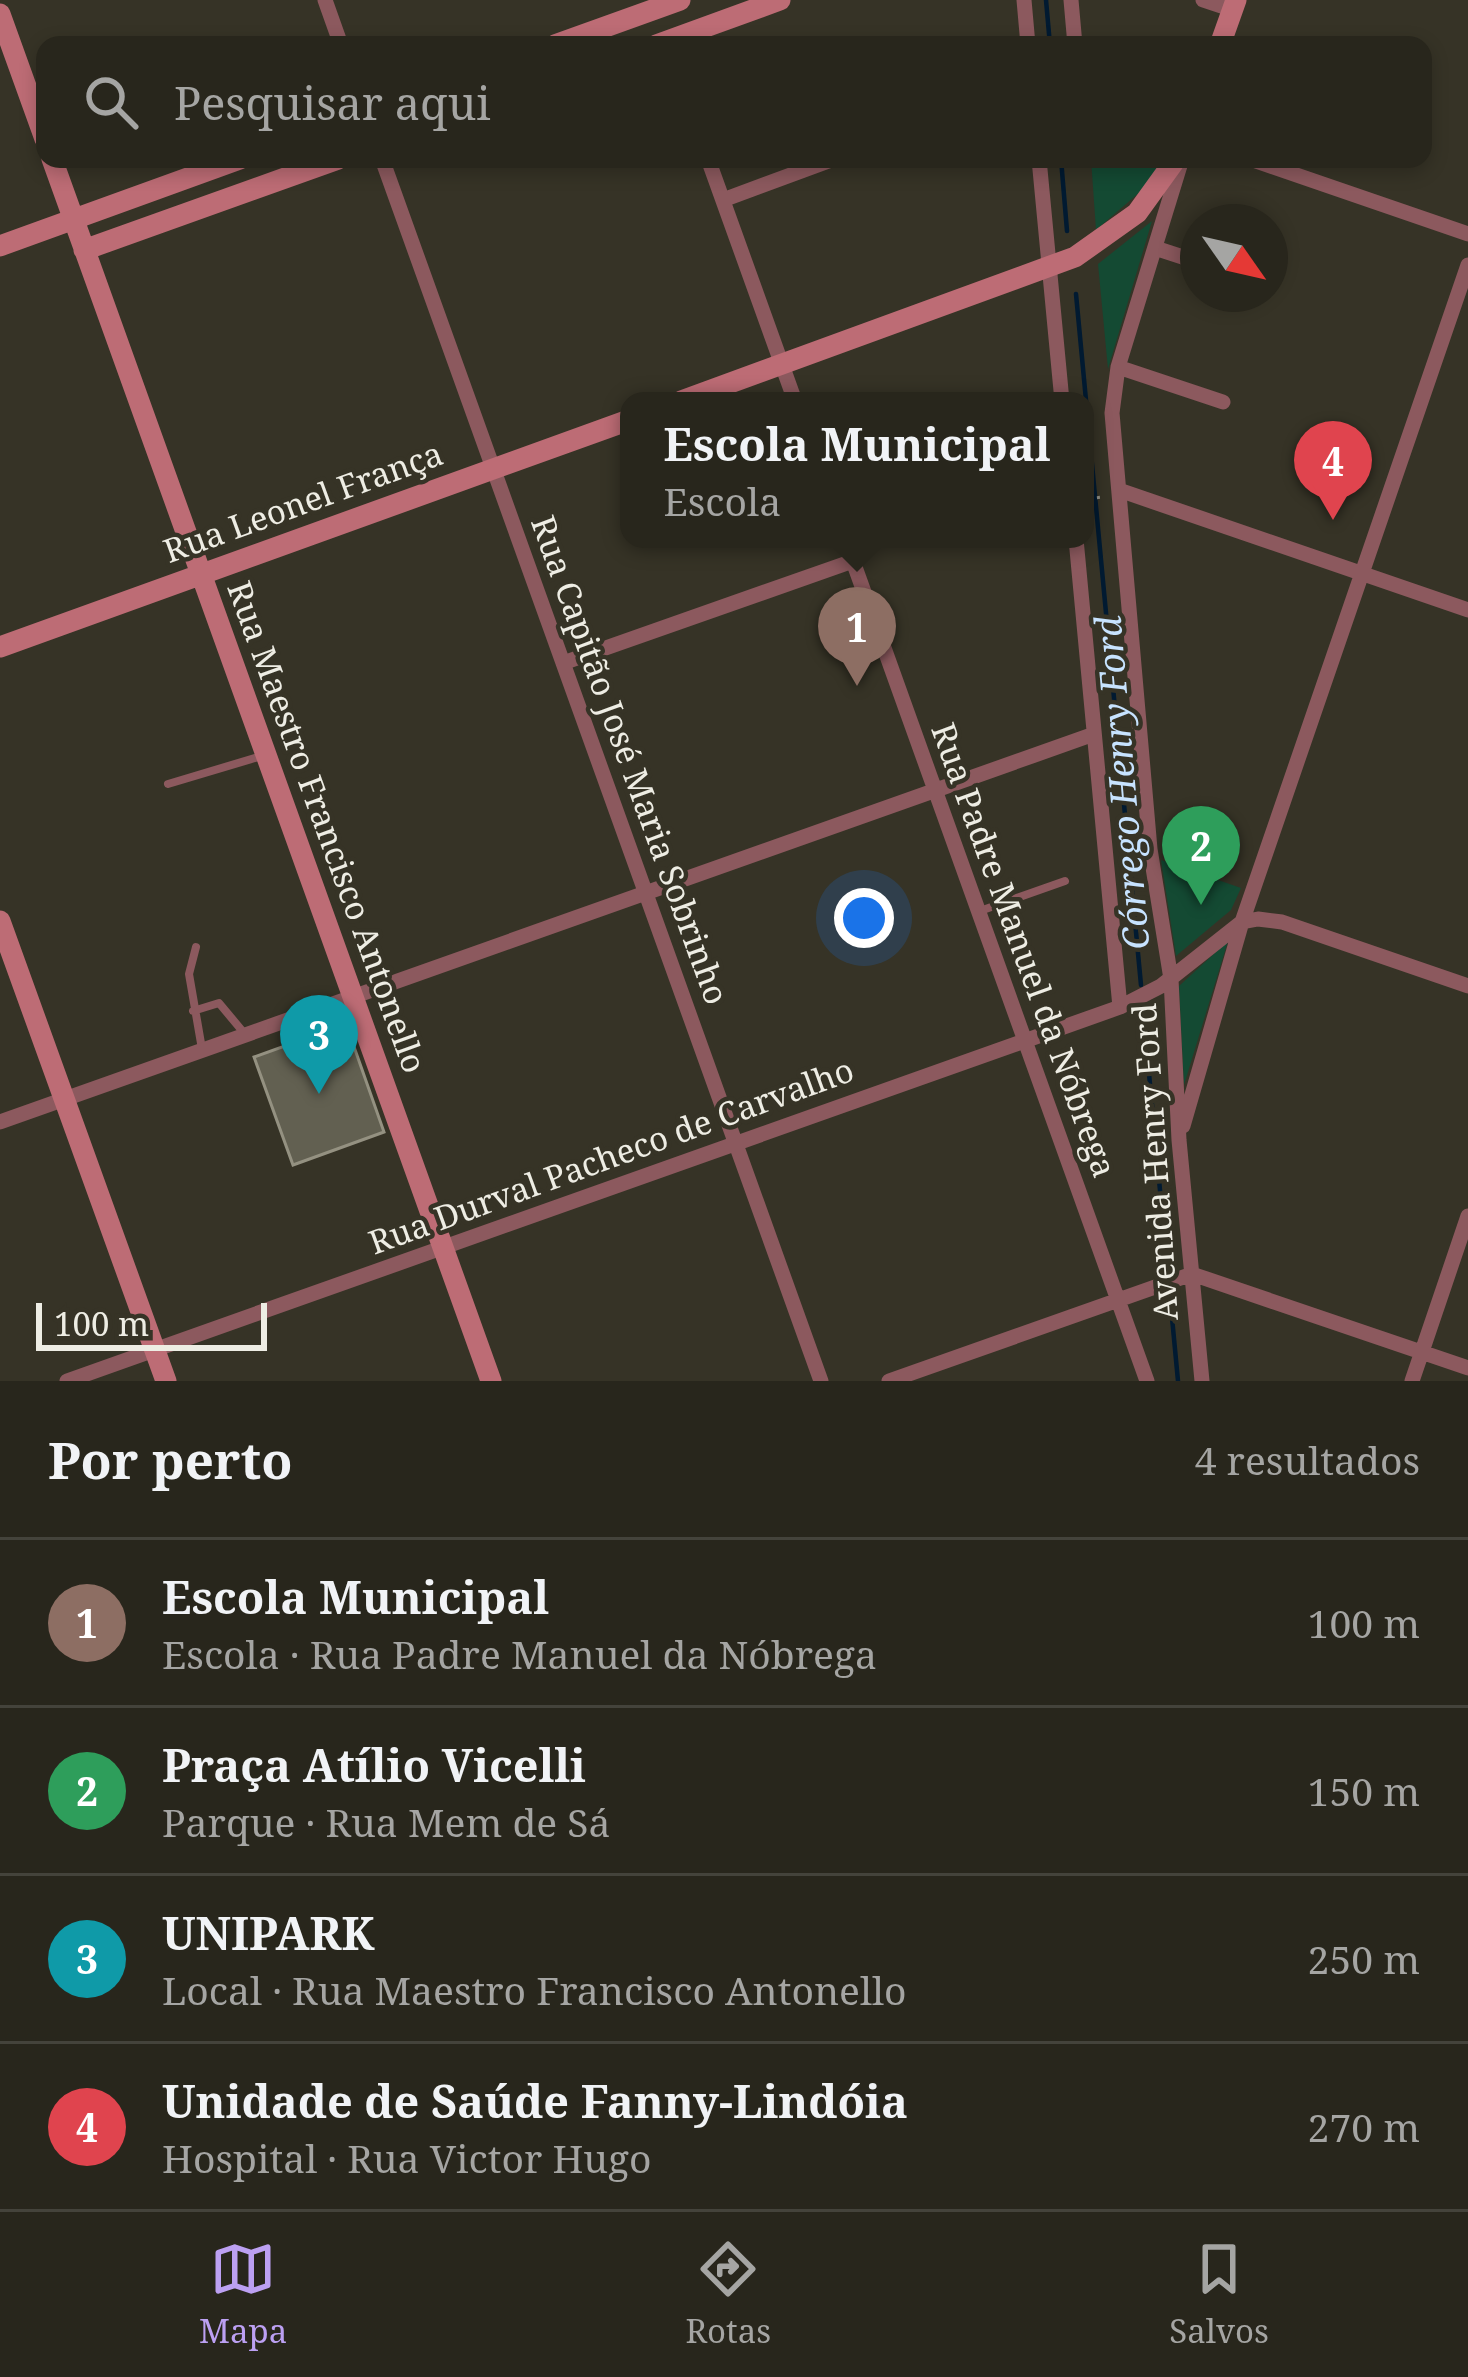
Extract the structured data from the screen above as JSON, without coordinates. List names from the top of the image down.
{
  "streets": {
    "main road": ["Rua Leonel França", "Rua Maestro Francisco Antonello"],
    "street": [
      "Rua Capitão José Maria Sobrinho",
      "Rua Padre Manuel da Nóbrega",
      "Rua Durval Pacheco de Carvalho",
      "Avenida Henry Ford"
    ]
  },
  "crossings": [
    ["Rua Leonel França", "Rua Capitão José Maria Sobrinho"],
    ["Rua Leonel França", "Rua Maestro Francisco Antonello"],
    ["Rua Capitão José Maria Sobrinho", "Rua Durval Pacheco de Carvalho"],
    ["Rua Maestro Francisco Antonello", "Rua Durval Pacheco de Carvalho"],
    ["Rua Padre Manuel da Nóbrega", "Rua Durval Pacheco de Carvalho"],
    ["Rua Durval Pacheco de Carvalho", "Avenida Henry Ford"]
  ],
  "water": ["Córrego Henry Ford"],
  "scale_bar": "100 m",
  "north": "bottom right",
  "page": {
    "search": "Pesquisar aqui",
    "popup": ["Escola Municipal", "Escola"],
    "pins": [
      "4",
      "1",
      "2",
      "3"
    ],
    "scale": "100 m",
    "heading": ["Por perto", "4 resultados"],
    "list": [
      {
        "mark": "1",
        "name": "Escola Municipal",
        "note": "Escola · Rua Padre Manuel da Nóbrega",
        "value": "100 m"
      },
      {
        "mark": "2",
        "name": "Praça Atílio Vicelli",
        "note": "Parque · Rua Mem de Sá",
        "value": "150 m"
      },
      {
        "mark": "3",
        "name": "UNIPARK",
        "note": "Local · Rua Maestro Francisco Antonello",
        "value": "250 m"
      },
      {
        "mark": "4",
        "name": "Unidade de Saúde Fanny-Lindóia",
        "note": "Hospital · Rua Victor Hugo",
        "value": "270 m"
      }
    ],
    "nav": ["Mapa", "Rotas", "Salvos"]
  }
}
